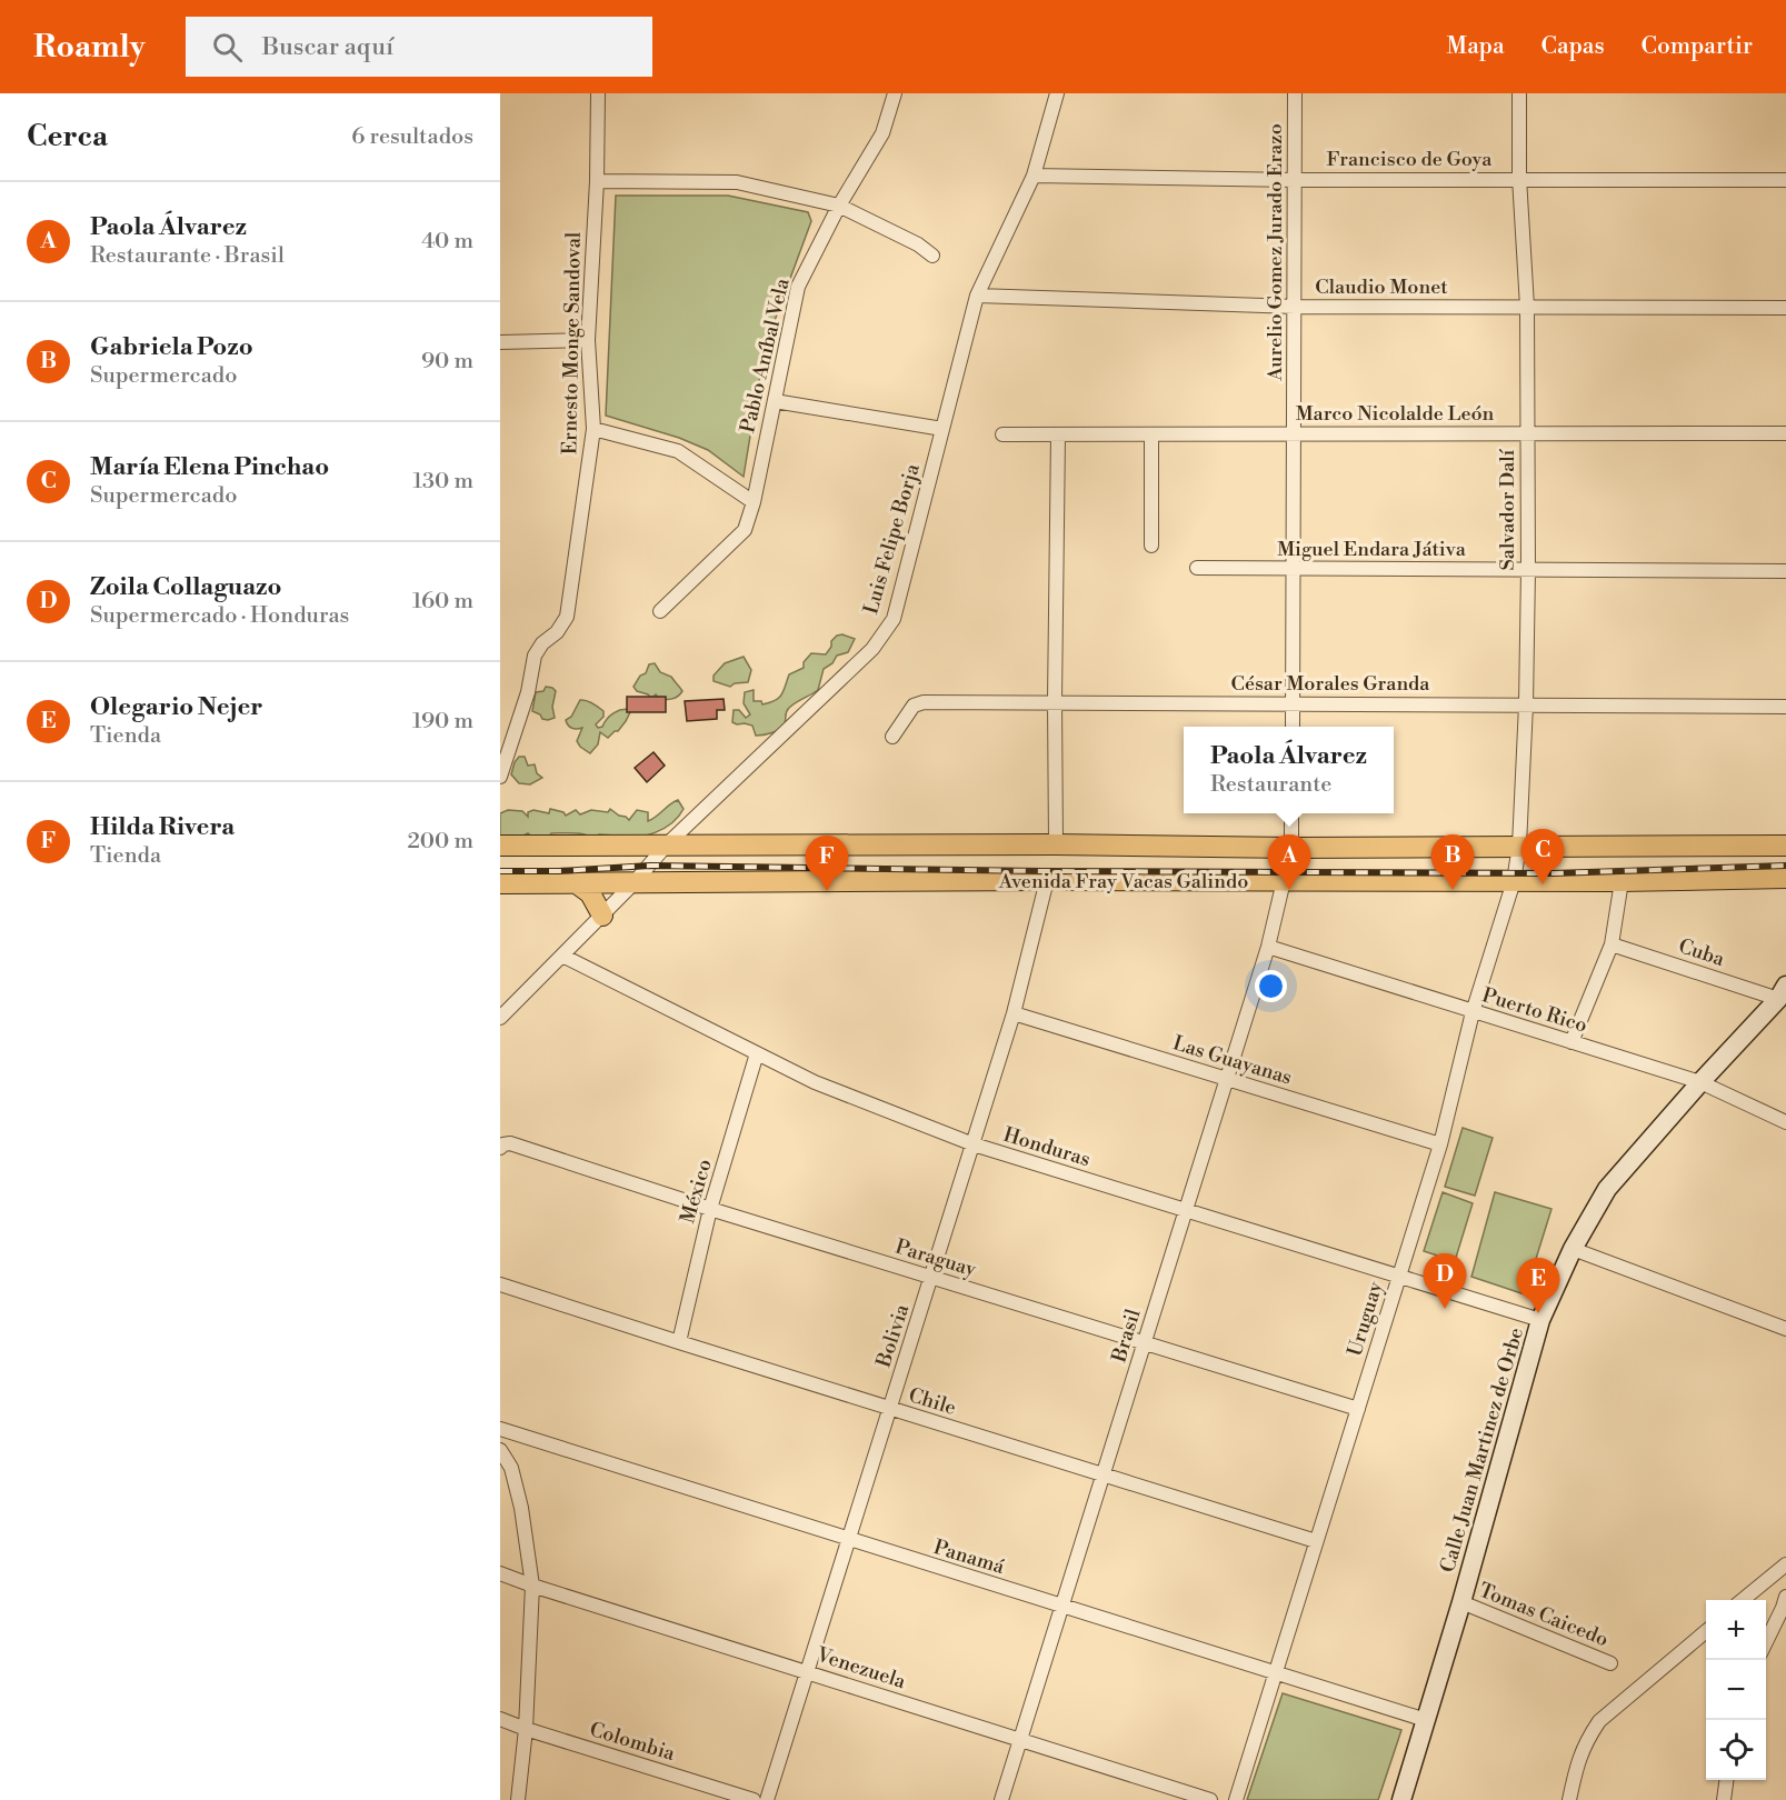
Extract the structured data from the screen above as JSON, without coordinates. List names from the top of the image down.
{
  "streets": {
    "main road": ["Avenida Fray Vacas Galindo"],
    "street": [
      "Francisco de Goya",
      "Aurelio Gomez Jurado Erazo",
      "Claudio Monet",
      "Ernesto Monge Sandoval",
      "Pablo Aníbal Vela",
      "Marco Nicolalde León",
      "Salvador Dalí",
      "Luis Felipe Borja",
      "Miguel Endara Játiva",
      "César Morales Granda",
      "Cuba",
      "Puerto Rico",
      "Las Guayanas",
      "Honduras",
      "México",
      "Paraguay",
      "Uruguay",
      "Bolivia",
      "Brasil",
      "Chile",
      "Calle Juan Martinez de Orbe",
      "Panamá",
      "Tomas Caicedo",
      "Venezuela",
      "Colombia"
    ]
  },
  "crossings": [
    ["Francisco de Goya", "Aurelio Gomez Jurado Erazo"],
    ["Francisco de Goya", "Salvador Dalí"],
    ["Francisco de Goya", "Luis Felipe Borja"],
    ["Aurelio Gomez Jurado Erazo", "Claudio Monet"],
    ["Aurelio Gomez Jurado Erazo", "Marco Nicolalde León"],
    ["Aurelio Gomez Jurado Erazo", "Miguel Endara Játiva"],
    ["Aurelio Gomez Jurado Erazo", "César Morales Granda"],
    ["Claudio Monet", "Salvador Dalí"],
    ["Claudio Monet", "Luis Felipe Borja"],
    ["Marco Nicolalde León", "Salvador Dalí"],
    ["Salvador Dalí", "Miguel Endara Játiva"],
    ["Salvador Dalí", "César Morales Granda"],
    ["Salvador Dalí", "Avenida Fray Vacas Galindo"],
    ["Salvador Dalí", "Uruguay"],
    ["Luis Felipe Borja", "Avenida Fray Vacas Galindo"],
    ["Luis Felipe Borja", "Honduras"],
    ["Avenida Fray Vacas Galindo", "Uruguay"],
    ["Avenida Fray Vacas Galindo", "Bolivia"],
    ["Avenida Fray Vacas Galindo", "Brasil"],
    ["Cuba", "Calle Juan Martinez de Orbe"],
    ["Puerto Rico", "Uruguay"],
    ["Puerto Rico", "Brasil"],
    ["Puerto Rico", "Calle Juan Martinez de Orbe"],
    ["Las Guayanas", "Uruguay"],
    ["Las Guayanas", "Bolivia"],
    ["Las Guayanas", "Brasil"],
    ["Honduras", "México"],
    ["Honduras", "Uruguay"],
    ["Honduras", "Bolivia"],
    ["Honduras", "Brasil"],
    ["Honduras", "Calle Juan Martinez de Orbe"],
    ["México", "Paraguay"],
    ["México", "Chile"],
    ["Paraguay", "Uruguay"],
    ["Paraguay", "Bolivia"],
    ["Paraguay", "Brasil"],
    ["Uruguay", "Chile"],
    ["Uruguay", "Panamá"],
    ["Bolivia", "Chile"],
    ["Bolivia", "Panamá"],
    ["Bolivia", "Venezuela"],
    ["Brasil", "Chile"],
    ["Brasil", "Panamá"],
    ["Brasil", "Venezuela"],
    ["Calle Juan Martinez de Orbe", "Panamá"],
    ["Calle Juan Martinez de Orbe", "Tomas Caicedo"]
  ],
  "page": {
    "header": "Roamly",
    "search": "Buscar aquí",
    "nav": ["Mapa", "Capas", "Compartir"],
    "heading": ["Cerca", "6 resultados"],
    "list": [
      {
        "mark": "A",
        "name": "Paola Álvarez",
        "note": "Restaurante · Brasil",
        "value": "40 m"
      },
      {
        "mark": "B",
        "name": "Gabriela Pozo",
        "note": "Supermercado",
        "value": "90 m"
      },
      {
        "mark": "C",
        "name": "María Elena Pinchao",
        "note": "Supermercado",
        "value": "130 m"
      },
      {
        "mark": "D",
        "name": "Zoila Collaguazo",
        "note": "Supermercado · Honduras",
        "value": "160 m"
      },
      {
        "mark": "E",
        "name": "Olegario Nejer",
        "note": "Tienda",
        "value": "190 m"
      },
      {
        "mark": "F",
        "name": "Hilda Rivera",
        "note": "Tienda",
        "value": "200 m"
      }
    ],
    "popup": ["Paola Álvarez", "Restaurante"],
    "pins": [
      "C",
      "A",
      "B",
      "F",
      "D",
      "E"
    ],
    "map_buttons": ["+", "−"]
  }
}
